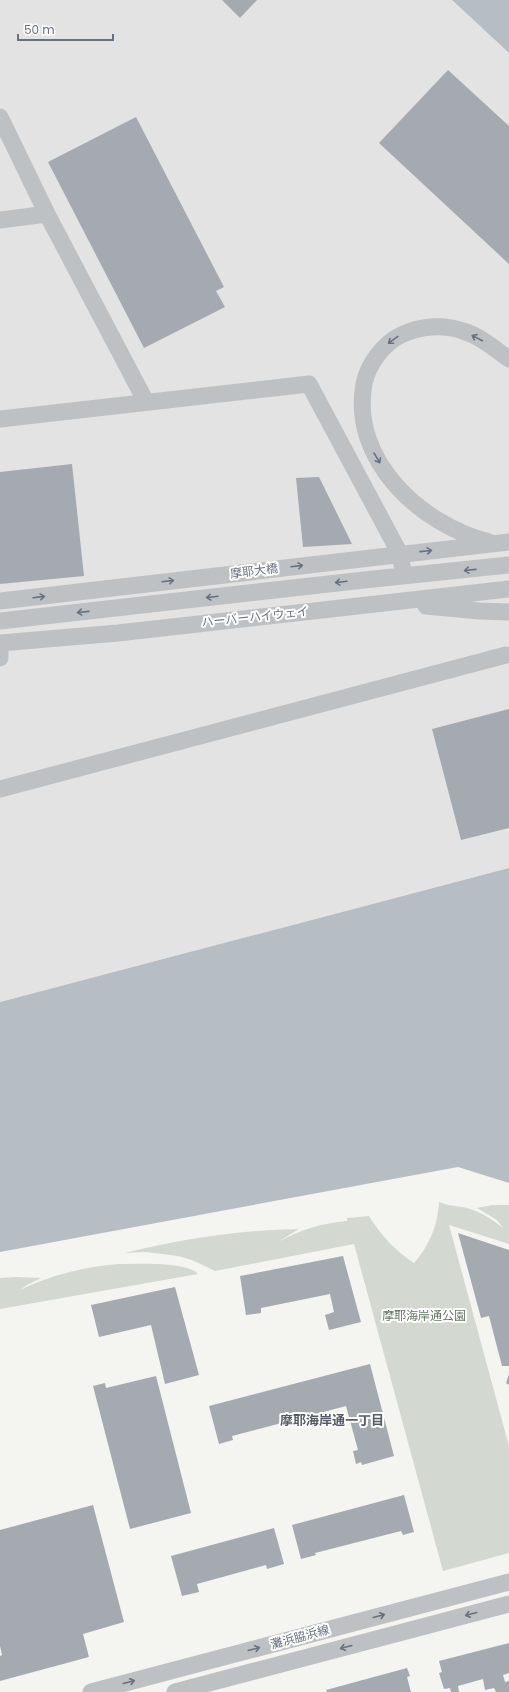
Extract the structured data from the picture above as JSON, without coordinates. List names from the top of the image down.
{
  "streets": {
    "street": ["摩耶大橋", "ハーバーハイウェイ", "灘浜脇浜線"]
  },
  "districts": ["摩耶海岸通一丁目"],
  "parks": ["摩耶海岸通公園"],
  "scale_bar": "50 m"
}
